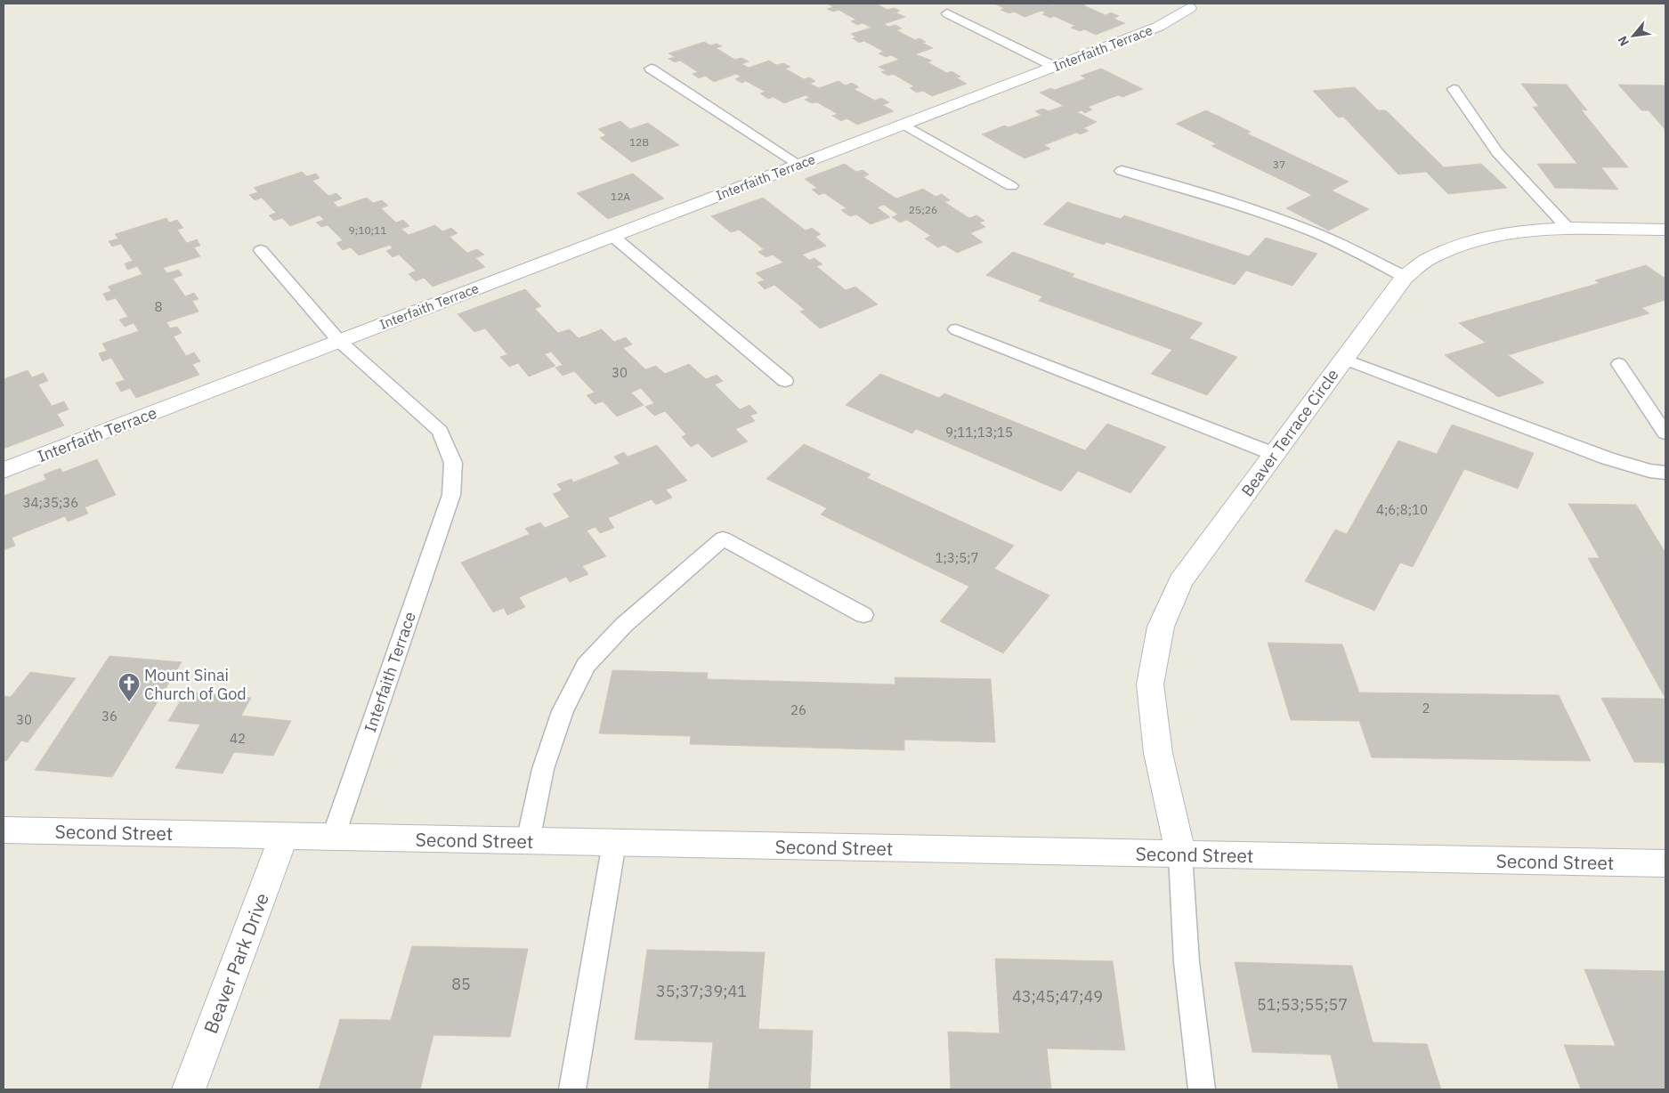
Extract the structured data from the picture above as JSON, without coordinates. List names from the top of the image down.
{
  "streets": {
    "street": [
      "Interfaith Terrace",
      "Beaver Terrace Circle",
      "Second Street",
      "Beaver Park Drive"
    ]
  },
  "crossings": [
    ["Interfaith Terrace", "Second Street"],
    ["Beaver Terrace Circle", "Second Street"],
    ["Second Street", "Beaver Park Drive"]
  ],
  "places": {
    "church": ["Mount Sinai Church of God"]
  },
  "house_numbers": [
    "12B",
    "37",
    "12A",
    "25;26",
    "9;10;11",
    "8",
    "30",
    "9;11;13;15",
    "34;35;36",
    "4;6;8;10",
    "1;3;5;7",
    "2",
    "26",
    "36",
    "30",
    "42",
    "85",
    "35;37;39;41",
    "43;45;47;49",
    "51;53;55;57"
  ],
  "north": "bottom left"
}
